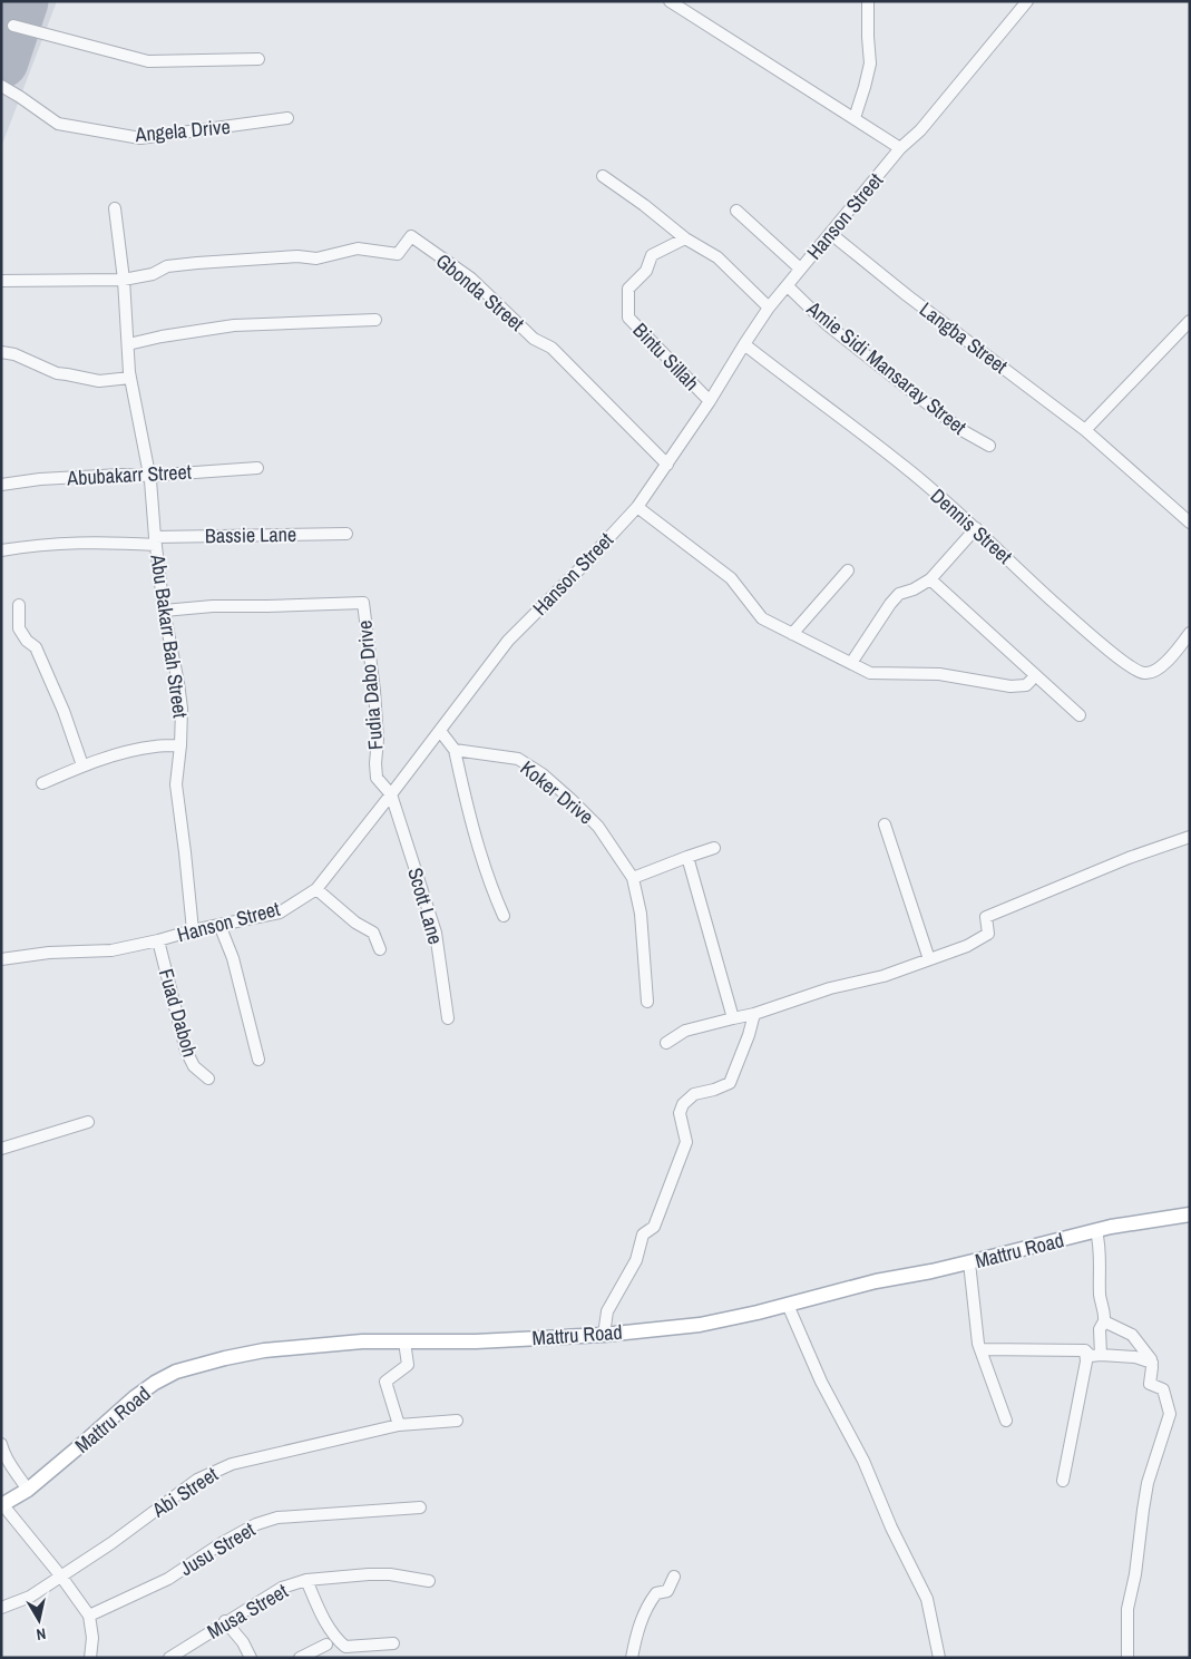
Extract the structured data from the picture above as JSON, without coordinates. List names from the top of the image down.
{
  "streets": {
    "main road": ["Mattru Road"],
    "street": [
      "Angela Drive",
      "Hanson Street",
      "Gbonda Street",
      "Langba Street",
      "Bintu Sillah",
      "Amie Sidi Mansaray Street",
      "Abubakarr Street",
      "Dennis Street",
      "Bassie Lane",
      "Abu Bakarr Bah Street",
      "Fudia Dabo Drive",
      "Koker Drive",
      "Scott Lane",
      "Fuad Daboh",
      "Abi Street",
      "Jusu Street",
      "Musa Street"
    ]
  },
  "crossings": [
    ["Hanson Street", "Gbonda Street"],
    ["Hanson Street", "Langba Street"],
    ["Hanson Street", "Bintu Sillah"],
    ["Hanson Street", "Amie Sidi Mansaray Street"],
    ["Hanson Street", "Dennis Street"],
    ["Hanson Street", "Abu Bakarr Bah Street"],
    ["Hanson Street", "Fudia Dabo Drive"],
    ["Hanson Street", "Scott Lane"],
    ["Hanson Street", "Fuad Daboh"],
    ["Gbonda Street", "Abu Bakarr Bah Street"],
    ["Abubakarr Street", "Abu Bakarr Bah Street"],
    ["Bassie Lane", "Abu Bakarr Bah Street"],
    ["Abu Bakarr Bah Street", "Fudia Dabo Drive"],
    ["Fudia Dabo Drive", "Scott Lane"]
  ],
  "north": "bottom"
}
